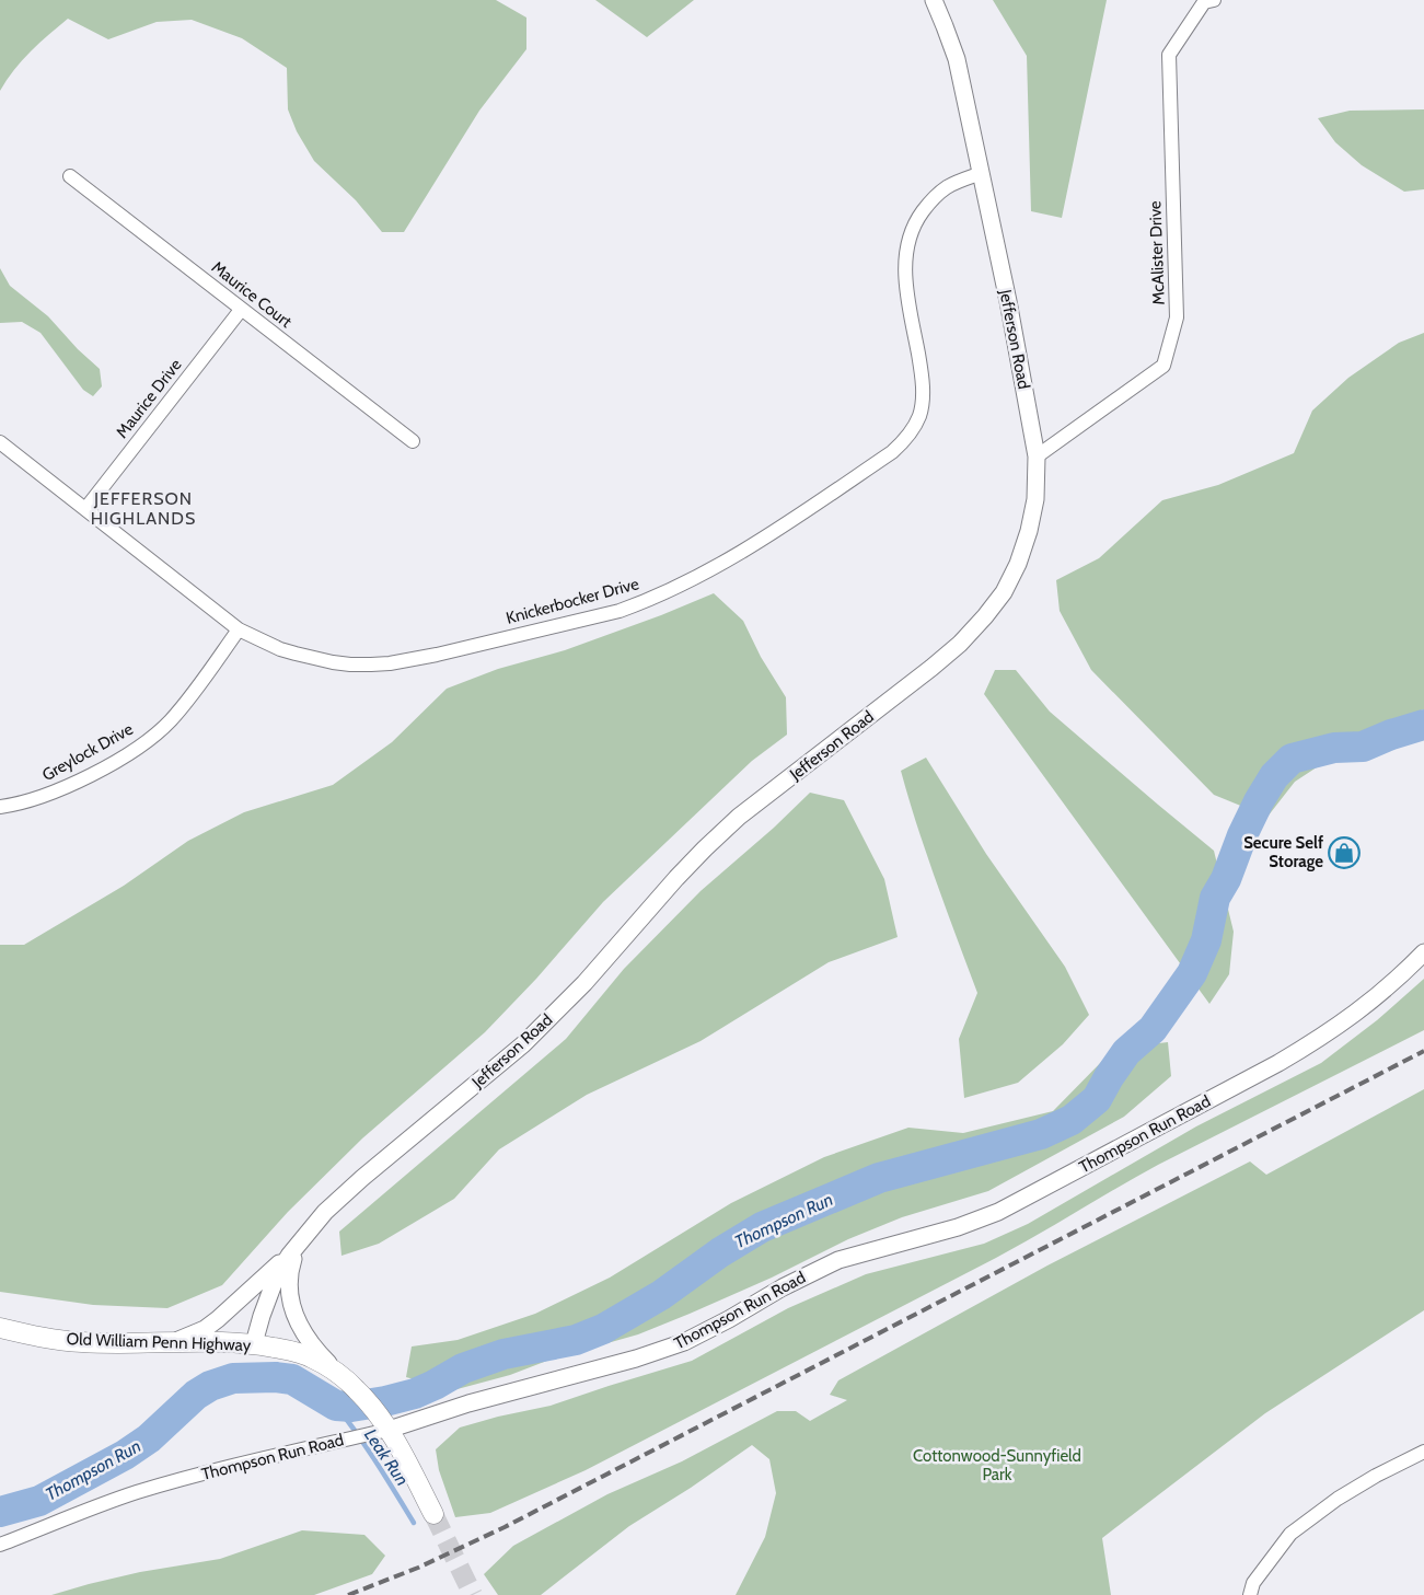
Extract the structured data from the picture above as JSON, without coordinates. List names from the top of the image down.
{
  "streets": {
    "main road": ["Old William Penn Highway"],
    "street": [
      "McAlister Drive",
      "Maurice Court",
      "Jefferson Road",
      "Maurice Drive",
      "Knickerbocker Drive",
      "Greylock Drive",
      "Thompson Run Road"
    ]
  },
  "crossings": [
    ["McAlister Drive", "Jefferson Road"],
    ["Maurice Court", "Maurice Drive"],
    ["Jefferson Road", "Knickerbocker Drive"],
    ["Jefferson Road", "Old William Penn Highway"],
    ["Maurice Drive", "Knickerbocker Drive"],
    ["Knickerbocker Drive", "Greylock Drive"],
    ["Thompson Run Road", "Old William Penn Highway"]
  ],
  "districts": ["JEFFERSON HIGHLANDS"],
  "water": ["Thompson Run", "Leak Run"],
  "parks": ["Cottonwood-Sunnyfield Park"],
  "places": {
    "shop": ["Secure Self Storage"]
  }
}
